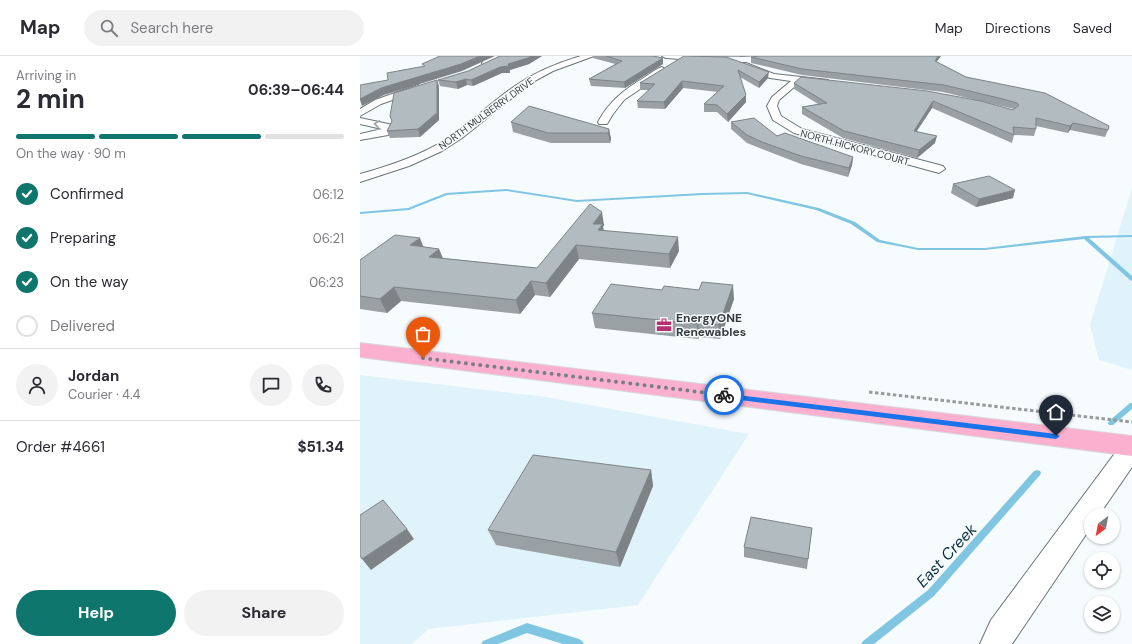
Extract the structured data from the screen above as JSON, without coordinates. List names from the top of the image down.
{
  "streets": {
    "street": ["NORTH MULBERRY DRIVE", "NORTH HICKORY COURT"]
  },
  "water": ["East Creek"],
  "places": {
    "office": ["EnergyONE Renewables"]
  },
  "north": "bottom left",
  "page": {
    "header": "Map",
    "search": "Search here",
    "nav": ["Map", "Directions", "Saved"],
    "heading": ["2 min", "Arriving in", "06:39–06:44"],
    "panel": [
      "Jordan",
      "Courier · 4.4",
      "Order #4661",
      "$51.34"
    ],
    "bar": "On the way · 90 m",
    "list": [
      ["Confirmed", "06:12"],
      ["Preparing", "06:21"],
      ["On the way", "06:23"],
      "Delivered"
    ],
    "buttons": ["Help", "Share"]
  }
}
